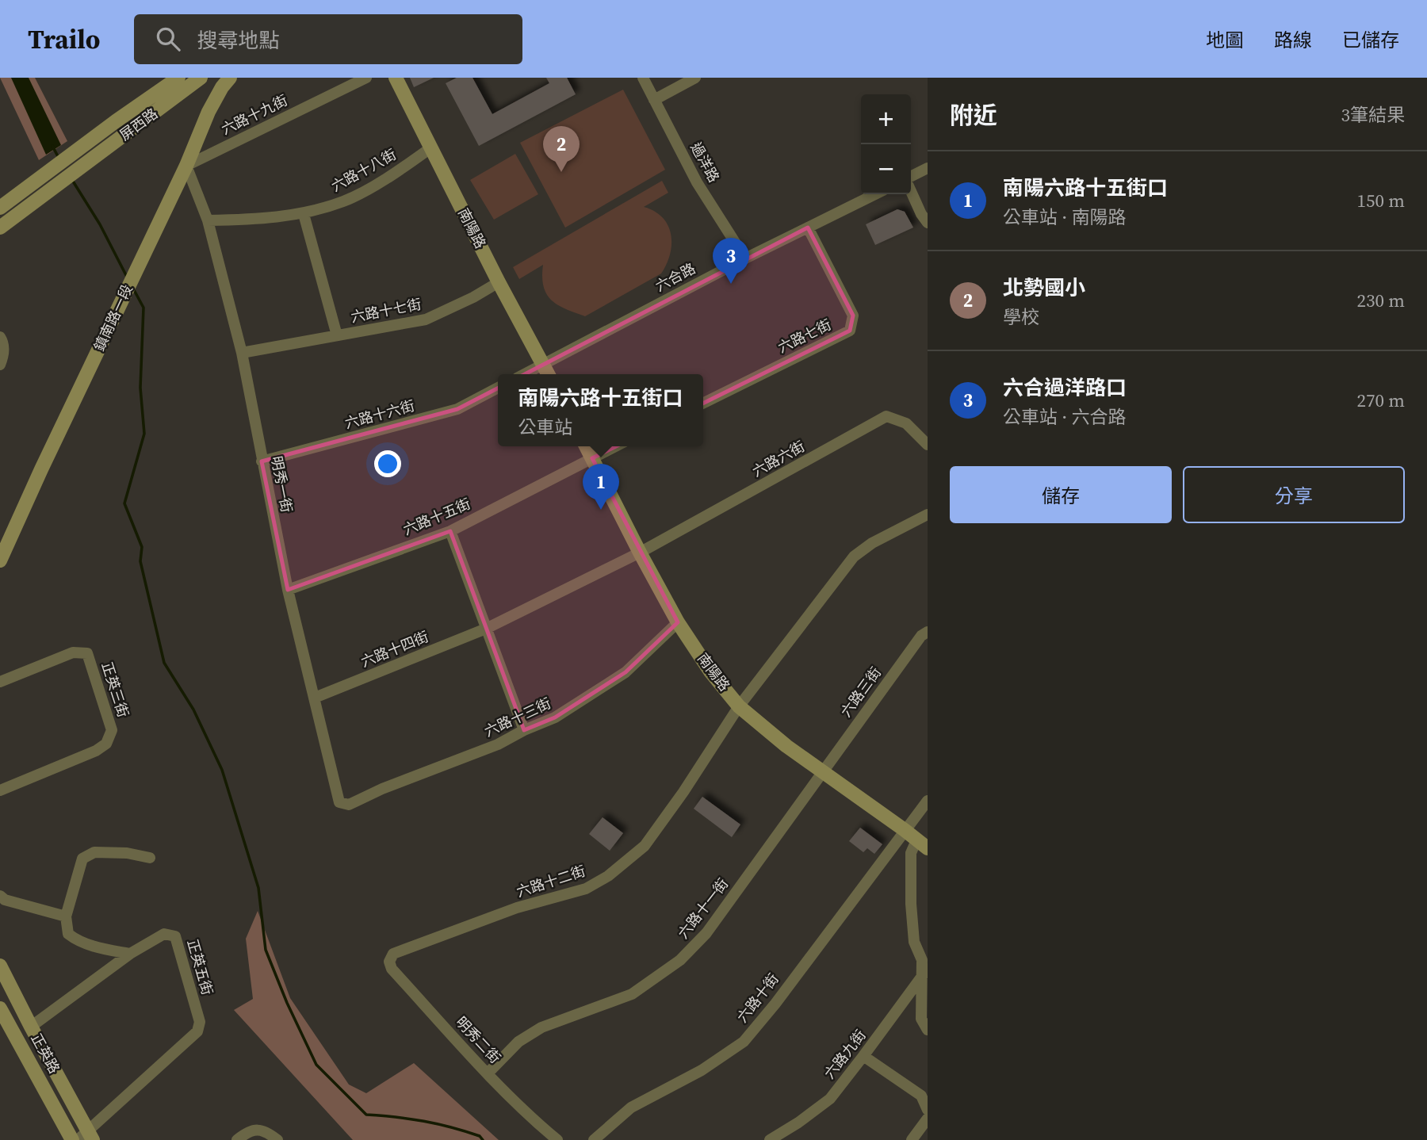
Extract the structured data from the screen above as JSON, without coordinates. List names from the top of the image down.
{
  "streets": {
    "street": [
      "六路十九街",
      "屏西路",
      "過洋路",
      "六路十八街",
      "南陽路",
      "六合路",
      "六路十七街",
      "鎮南路一段",
      "六路七街",
      "六路十六街",
      "六路六街",
      "明秀一街",
      "六路十五街",
      "六路十四街",
      "正英三街",
      "六路三街",
      "六路十三街",
      "六路十二街",
      "六路十一街",
      "正英五街",
      "六路十街",
      "明秀二街",
      "正英路",
      "六路九街"
    ]
  },
  "crossings": [
    ["六路十九街", "鎮南路一段"],
    ["六路十九街", "明秀一街"],
    ["過洋路", "六合路"],
    ["六路十八街", "南陽路"],
    ["六路十八街", "六路十七街"],
    ["六路十八街", "明秀一街"],
    ["南陽路", "六合路"],
    ["南陽路", "六路十七街"],
    ["南陽路", "六路六街"],
    ["南陽路", "六路十五街"],
    ["南陽路", "六路十四街"],
    ["南陽路", "六路三街"],
    ["南陽路", "六路十三街"],
    ["南陽路", "六路十二街"],
    ["南陽路", "六路十一街"],
    ["南陽路", "六路十街"],
    ["南陽路", "六路九街"],
    ["六合路", "六路七街"],
    ["六路十七街", "明秀一街"],
    ["鎮南路一段", "明秀一街"],
    ["六路十六街", "明秀一街"],
    ["六路六街", "六路十四街"],
    ["明秀一街", "六路十五街"],
    ["明秀一街", "六路十四街"],
    ["明秀一街", "六路十三街"],
    ["六路三街", "六路十一街"],
    ["六路十二街", "明秀二街"],
    ["六路十一街", "明秀二街"],
    ["正英五街", "正英路"]
  ],
  "page": {
    "header": "Trailo",
    "search": "搜尋地點",
    "nav": ["地圖", "路線", "已儲存"],
    "heading": ["附近", "3筆結果"],
    "map_buttons": ["+", "−"],
    "pins": ["2", "3", "1"],
    "list": [
      {
        "mark": "1",
        "name": "南陽六路十五街口",
        "note": "公車站 · 南陽路",
        "value": "150 m"
      },
      {
        "mark": "2",
        "name": "北勢國小",
        "note": "學校",
        "value": "230 m"
      },
      {
        "mark": "3",
        "name": "六合過洋路口",
        "note": "公車站 · 六合路",
        "value": "270 m"
      }
    ],
    "popup": ["南陽六路十五街口", "公車站"],
    "buttons": ["儲存", "分享"]
  }
}
